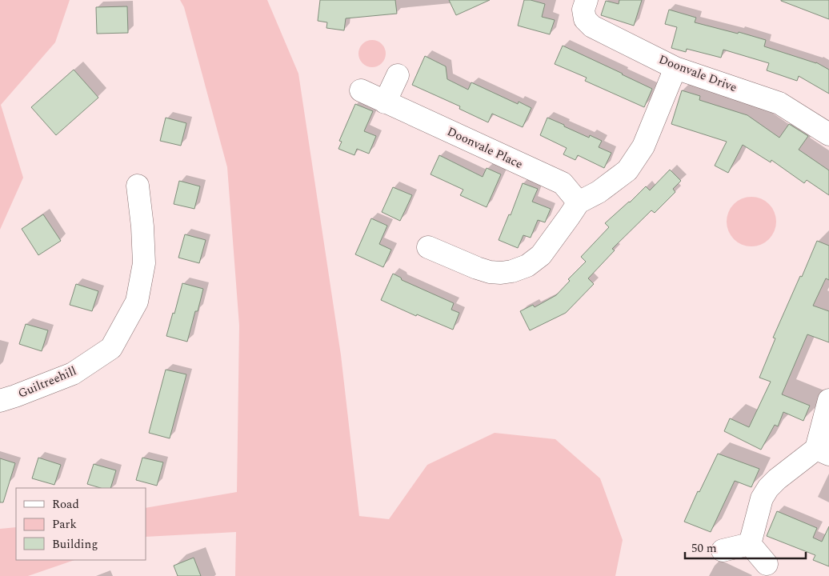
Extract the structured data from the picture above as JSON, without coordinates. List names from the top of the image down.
{
  "streets": {
    "street": ["Doonvale Drive", "Doonvale Place", "Guiltreehill"]
  },
  "legend": ["Road", "Park", "Building"],
  "scale_bar": "50 m"
}
